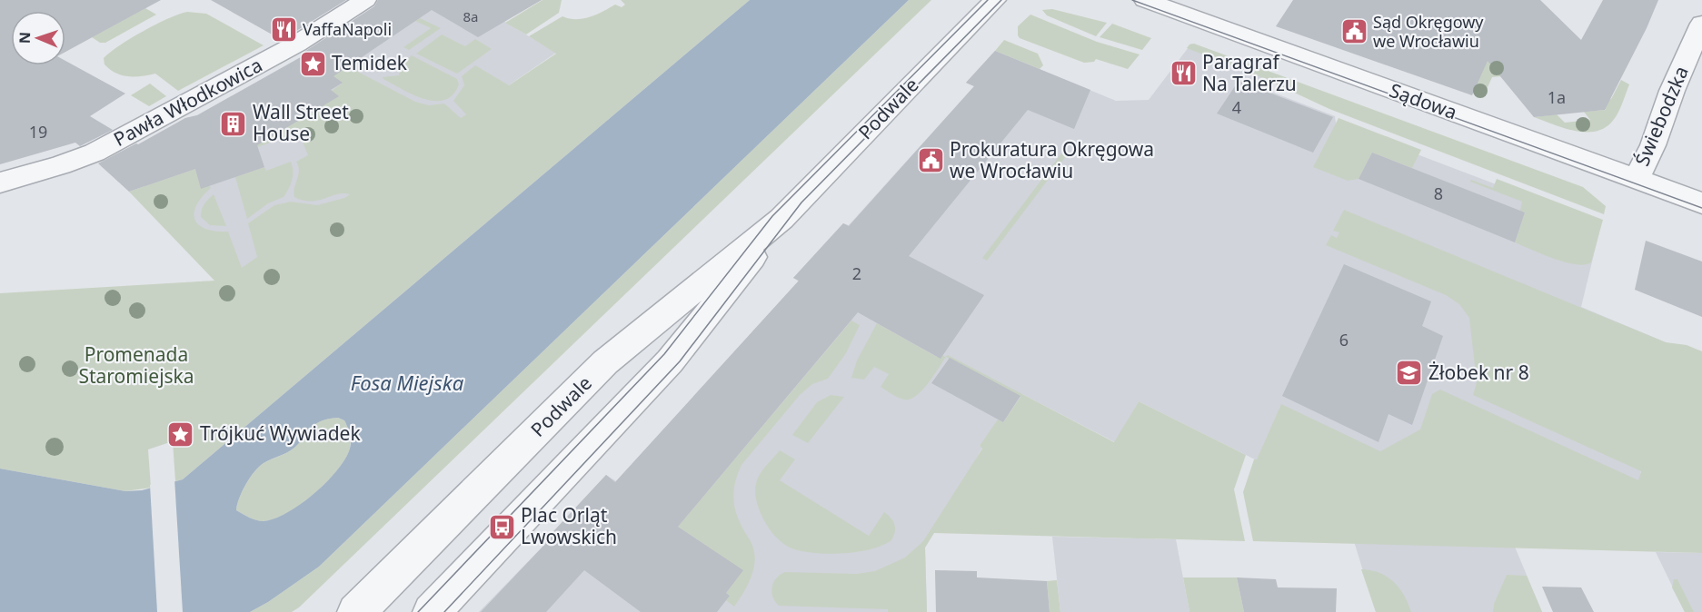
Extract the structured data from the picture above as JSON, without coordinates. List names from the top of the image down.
{
  "streets": {
    "street": [
      "Sądowa",
      "Pawła Włodkowica",
      "Podwale",
      "Świebodzka"
    ]
  },
  "crossings": [
    ["Sądowa", "Świebodzka"]
  ],
  "water": ["Fosa Miejska"],
  "parks": ["Promenada Staromiejska"],
  "places": {
    "restaurant": ["VaffaNapoli", "Paragraf Na Talerzu"],
    "public building": ["Sąd Okręgowy we Wrocławiu", "Prokuratura Okręgowa we Wrocławiu"],
    "place": ["Temidek", "Trójkuć Wywiadek"],
    "building": ["Wall Street House"],
    "school or university": ["Żłobek nr 8"],
    "bus stop": ["Plac Orląt Lwowskich"]
  },
  "house_numbers": [
    "8a",
    "1a",
    "4",
    "19",
    "8",
    "2",
    "6"
  ],
  "north": "left"
}
